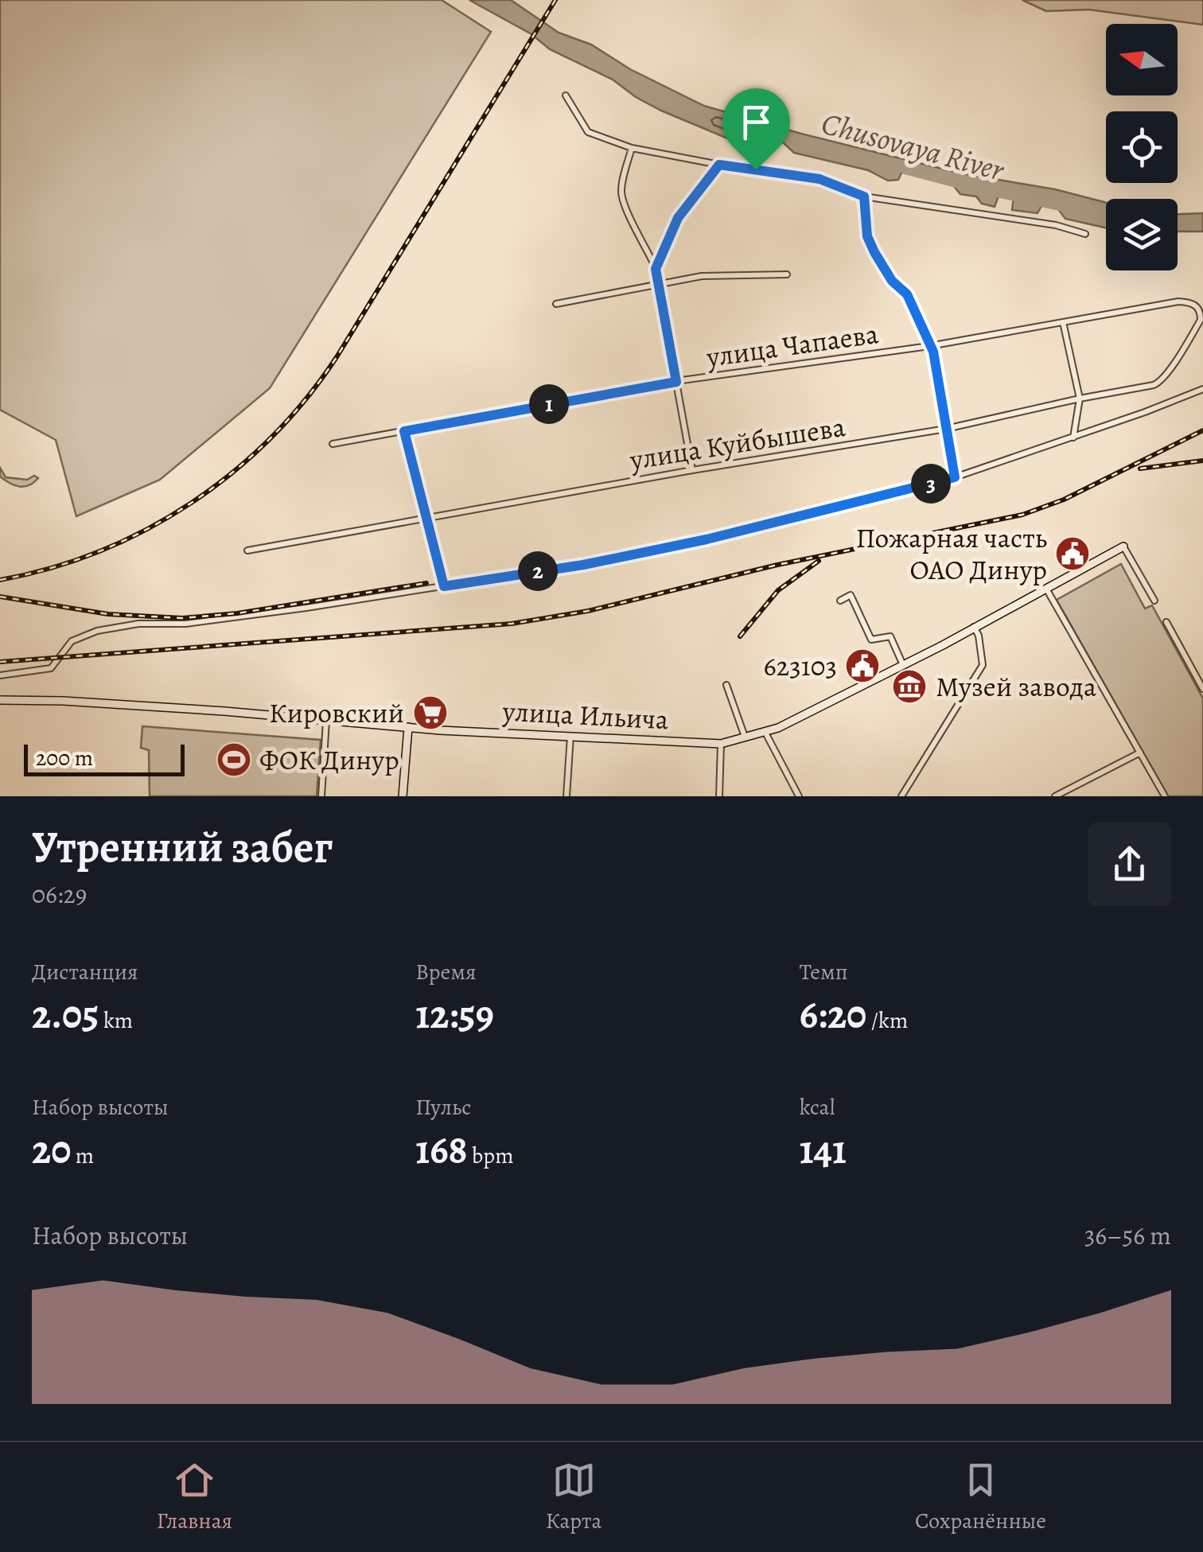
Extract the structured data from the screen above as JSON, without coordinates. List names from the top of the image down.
{
  "streets": {
    "street": ["улица Чапаева", "улица Куйбышева", "улица Ильича"]
  },
  "crossings": [
    ["улица Чапаева", "улица Куйбышева"]
  ],
  "water": ["Chusovaya River"],
  "places": {
    "public building": ["Пожарная часть ОАО Динур", "623103"],
    "museum": ["Музей завода"],
    "supermarket": ["Кировский"],
    "sports": ["ФОК Динур"]
  },
  "scale_bar": "200 m",
  "north": "left",
  "page": {
    "pins": ["1", "3", "2"],
    "scale": "200 m",
    "heading": ["Утренний забег", "06:29"],
    "stats": [
      ["Дистанция", "2.05 km"],
      ["Время", "12:59"],
      ["Темп", "6:20 /km"],
      ["Набор высоты", "20 m"],
      ["Пульс", "168 bpm"],
      ["kcal", "141"]
    ],
    "chart": ["Набор высоты", "36–56 m"],
    "tabs": ["Главная", "Карта", "Сохранённые"]
  }
}
